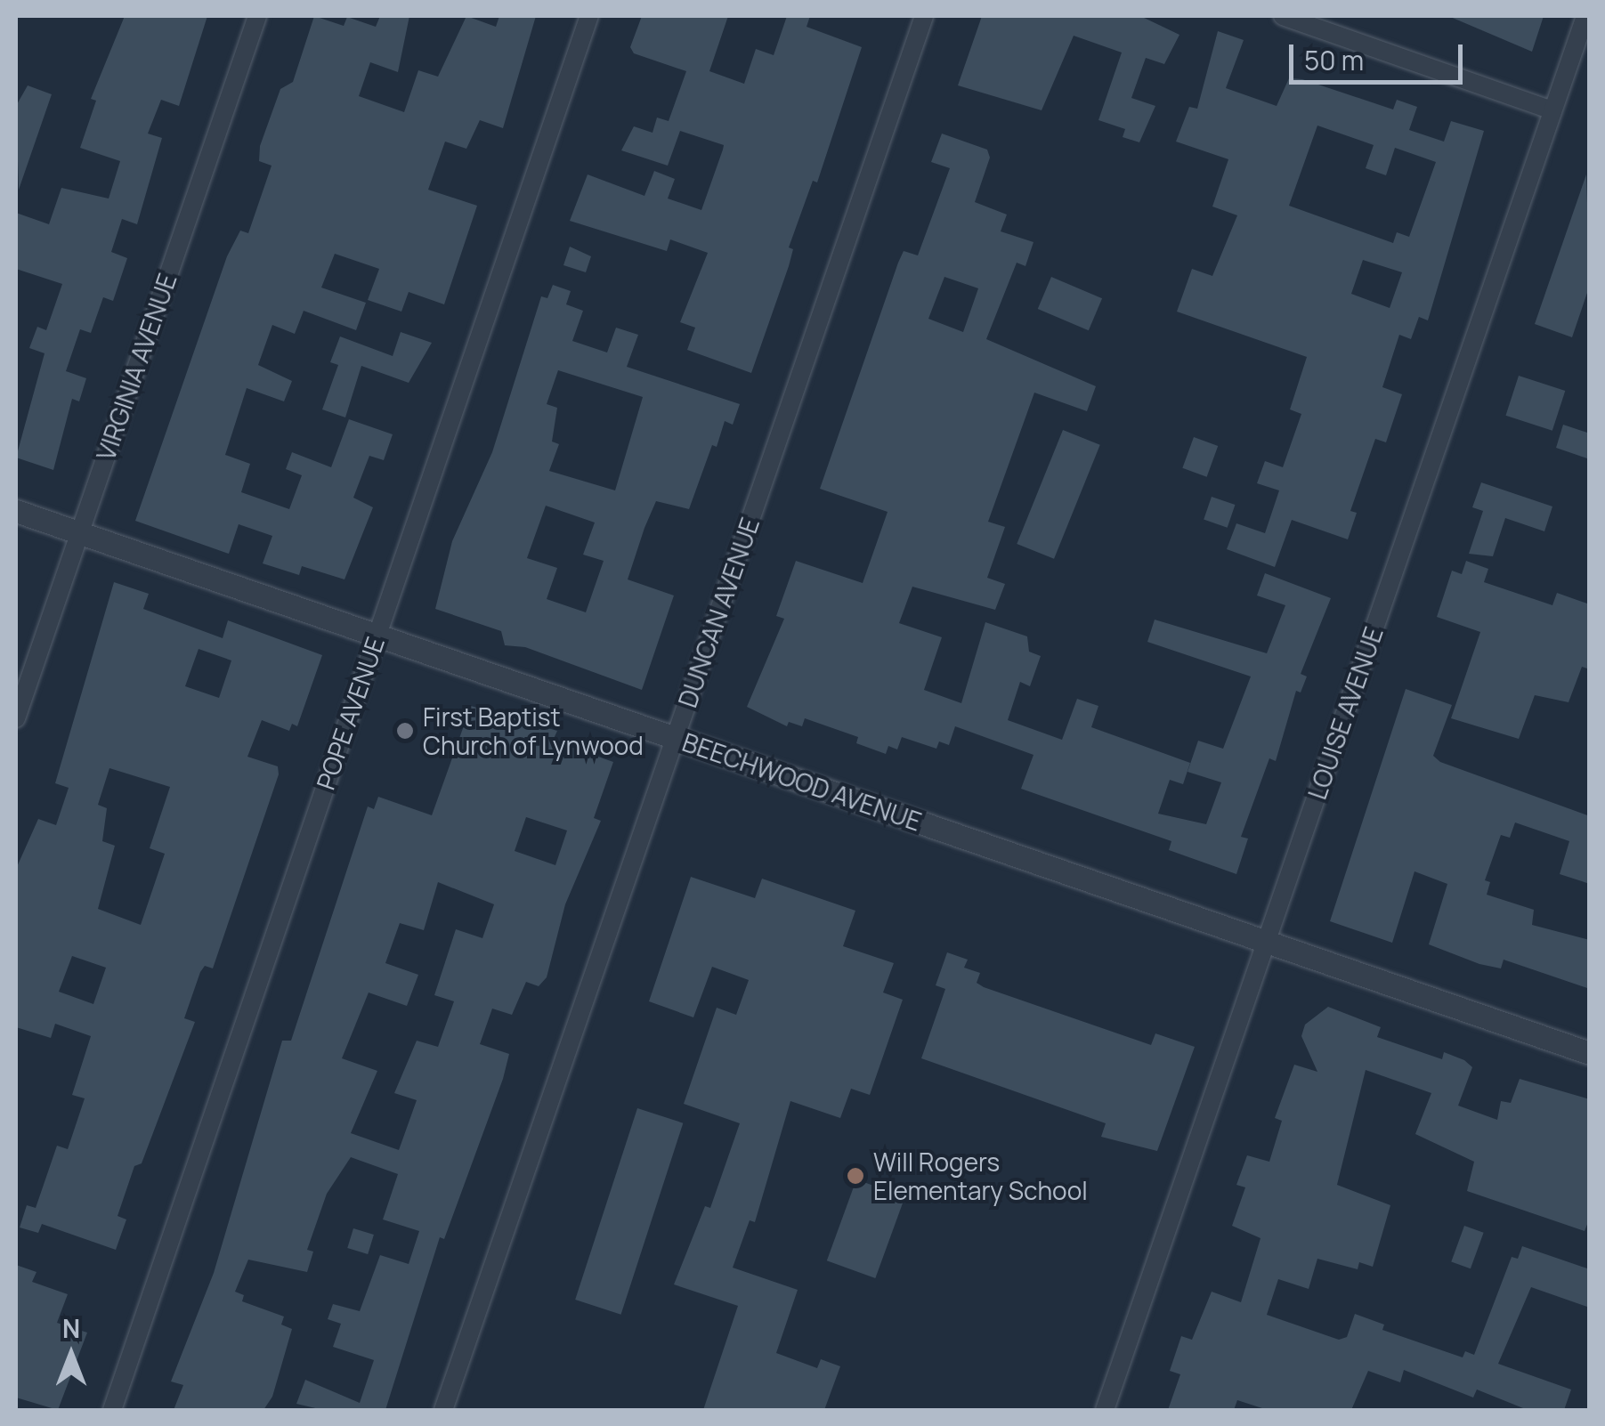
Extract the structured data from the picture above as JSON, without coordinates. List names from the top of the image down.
{
  "streets": {
    "street": [
      "VIRGINIA AVENUE",
      "DUNCAN AVENUE",
      "POPE AVENUE",
      "LOUISE AVENUE",
      "BEECHWOOD AVENUE"
    ]
  },
  "crossings": [
    ["VIRGINIA AVENUE", "BEECHWOOD AVENUE"],
    ["DUNCAN AVENUE", "BEECHWOOD AVENUE"],
    ["POPE AVENUE", "BEECHWOOD AVENUE"],
    ["LOUISE AVENUE", "BEECHWOOD AVENUE"]
  ],
  "places": ["First Baptist Church of Lynwood", "Will Rogers Elementary School"],
  "scale_bar": "50 m",
  "north": "top"
}
